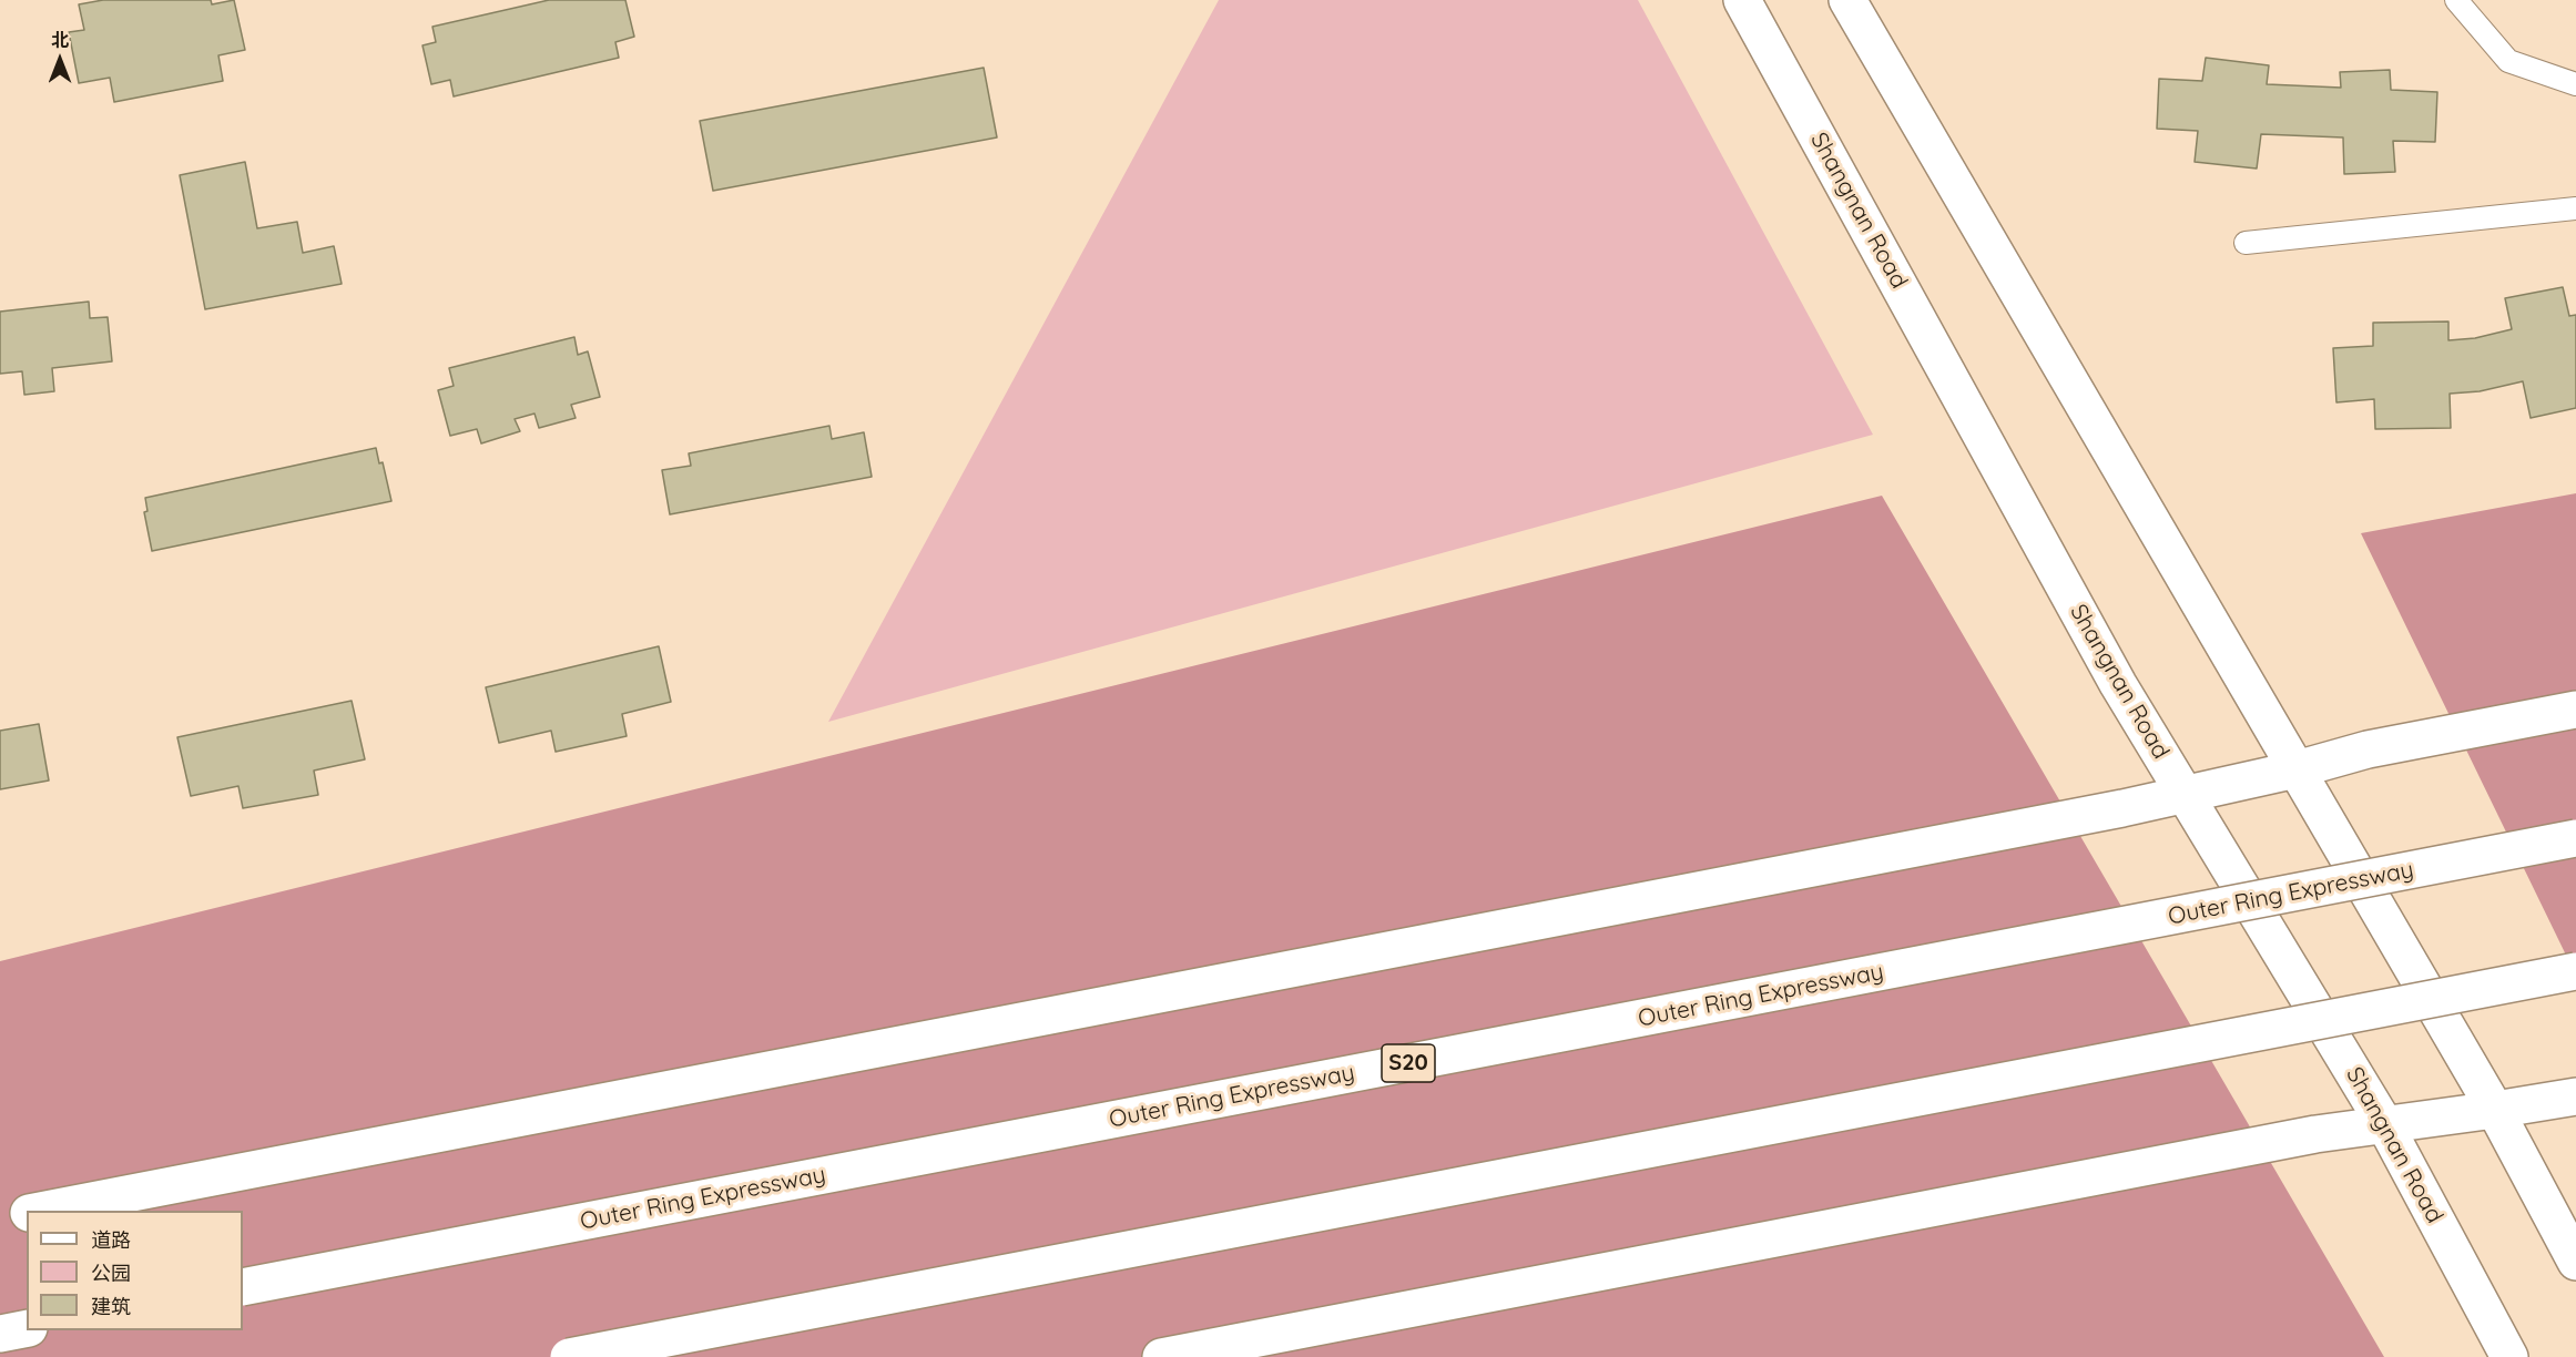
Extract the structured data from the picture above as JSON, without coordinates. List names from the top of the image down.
{
  "streets": {
    "main road": ["Shangnan Road", "Outer Ring Expressway", "S20"]
  },
  "legend": ["道路", "公园", "建筑"],
  "north": "top"
}
